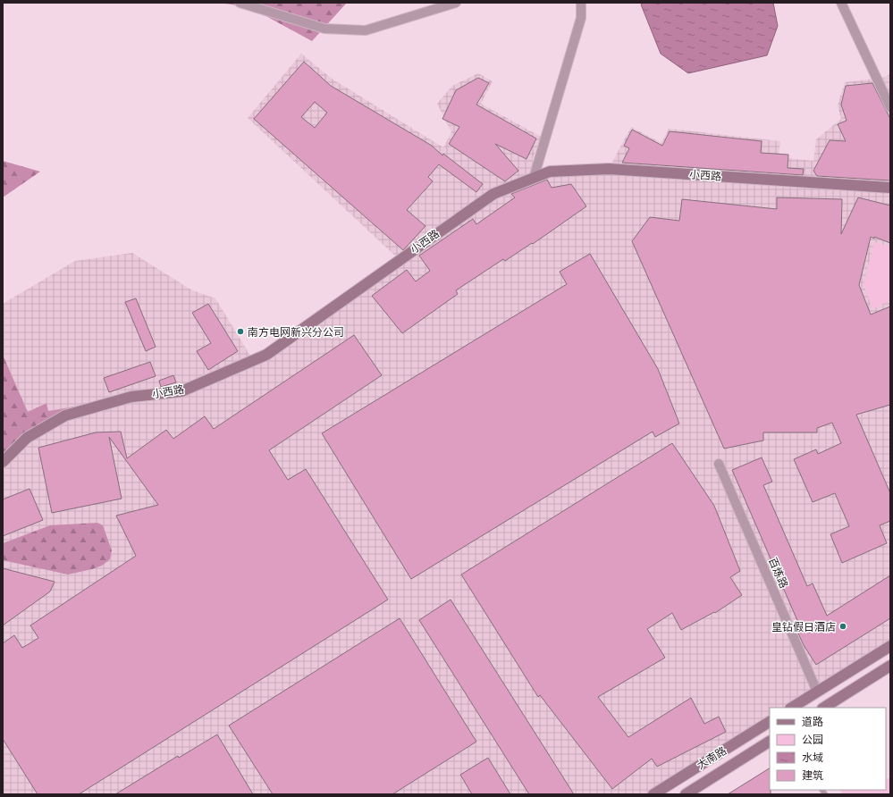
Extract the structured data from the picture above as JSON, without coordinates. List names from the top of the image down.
{
  "streets": {
    "street": ["小西路", "百炼路", "大南路"]
  },
  "places": ["南方电网新兴分公司", "皇钻假日酒店"],
  "legend": [
    "道路",
    "公园",
    "水域",
    "建筑"
  ]
}
